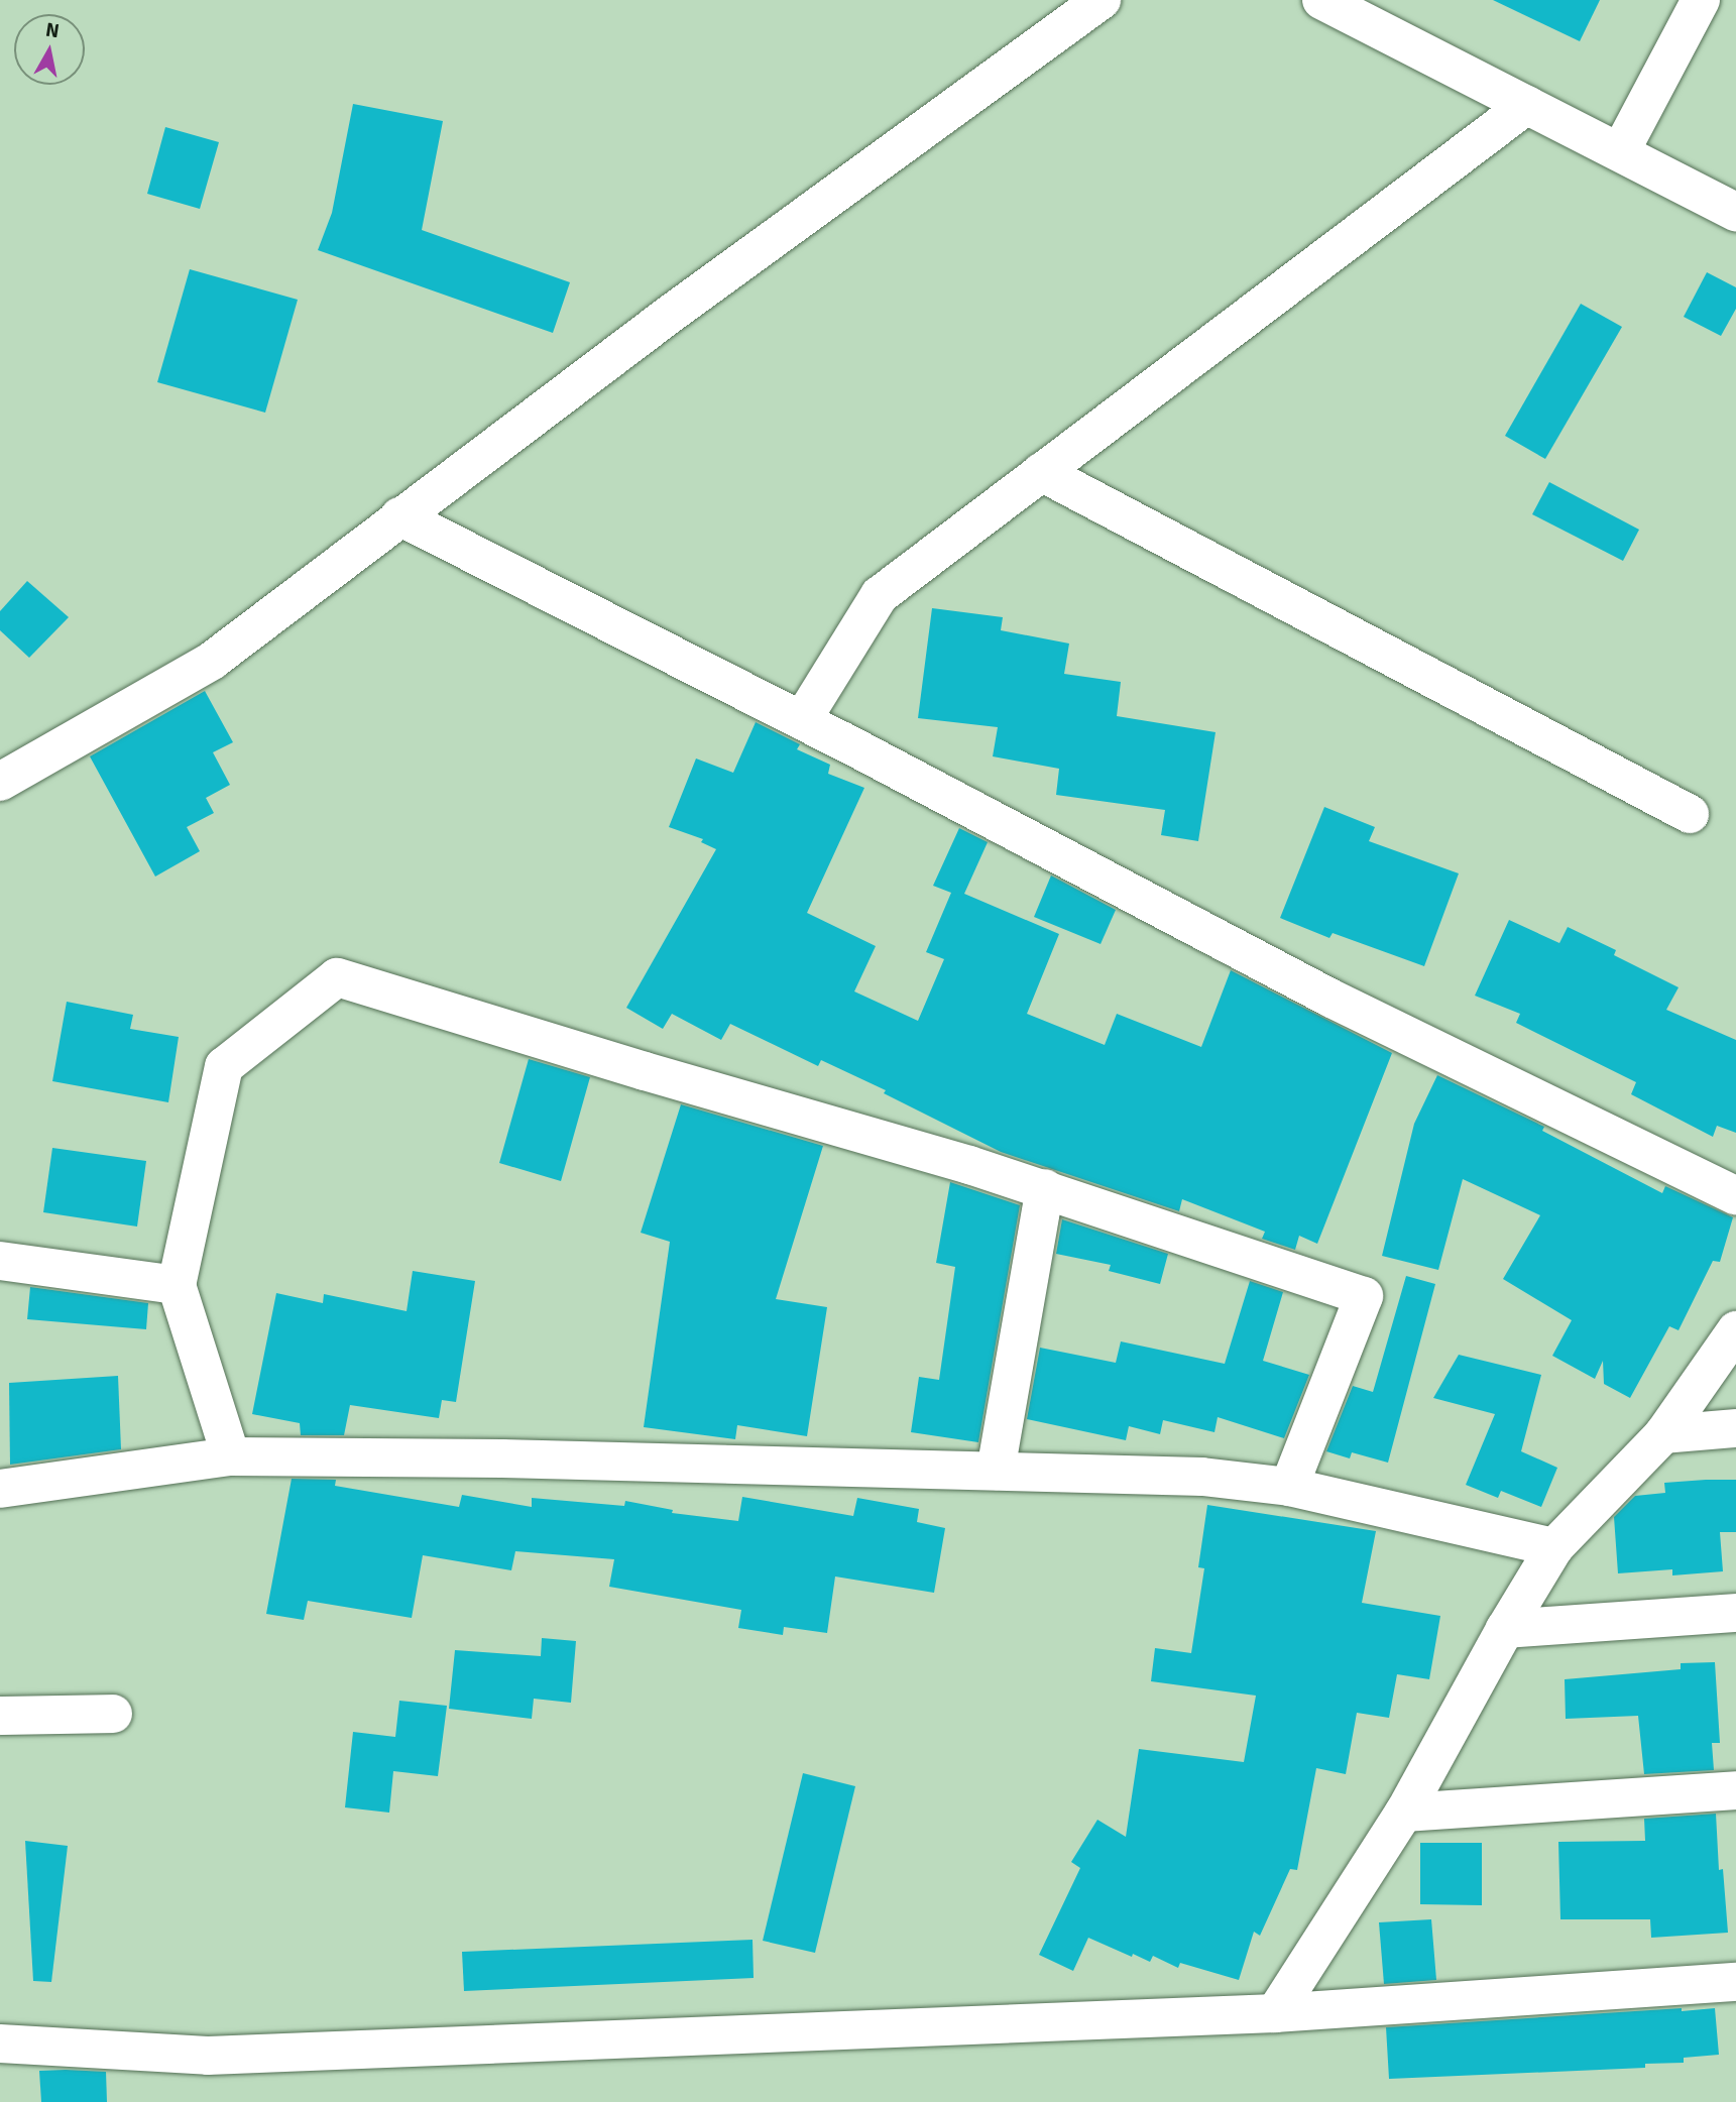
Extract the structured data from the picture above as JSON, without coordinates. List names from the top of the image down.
{
  "north": "top"
}
